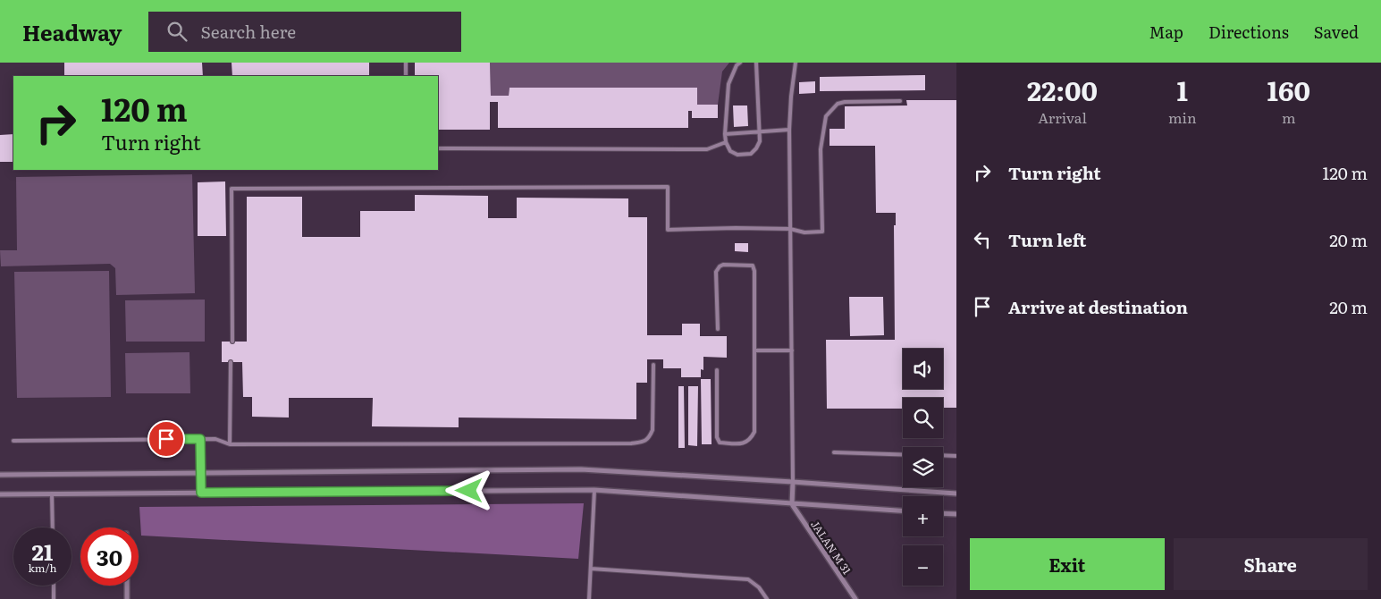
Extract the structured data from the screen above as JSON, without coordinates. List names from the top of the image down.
{
  "streets": {
    "street": ["JALAN M 31"]
  },
  "page": {
    "header": "Headway",
    "search": "Search here",
    "nav": ["Map", "Directions", "Saved"],
    "eta": [
      "22:00",
      "Arrival",
      "1",
      "min",
      "160",
      "m"
    ],
    "turn": ["120 m", "Turn right"],
    "list": [
      {
        "name": "Turn right",
        "value": "120 m"
      },
      {
        "name": "Turn left",
        "value": "20 m"
      },
      {
        "name": "Arrive at destination",
        "value": "20 m"
      }
    ],
    "map_buttons": ["+", "−"],
    "speed": "21 km/h",
    "limit": "30",
    "buttons": ["Exit", "Share"]
  }
}
